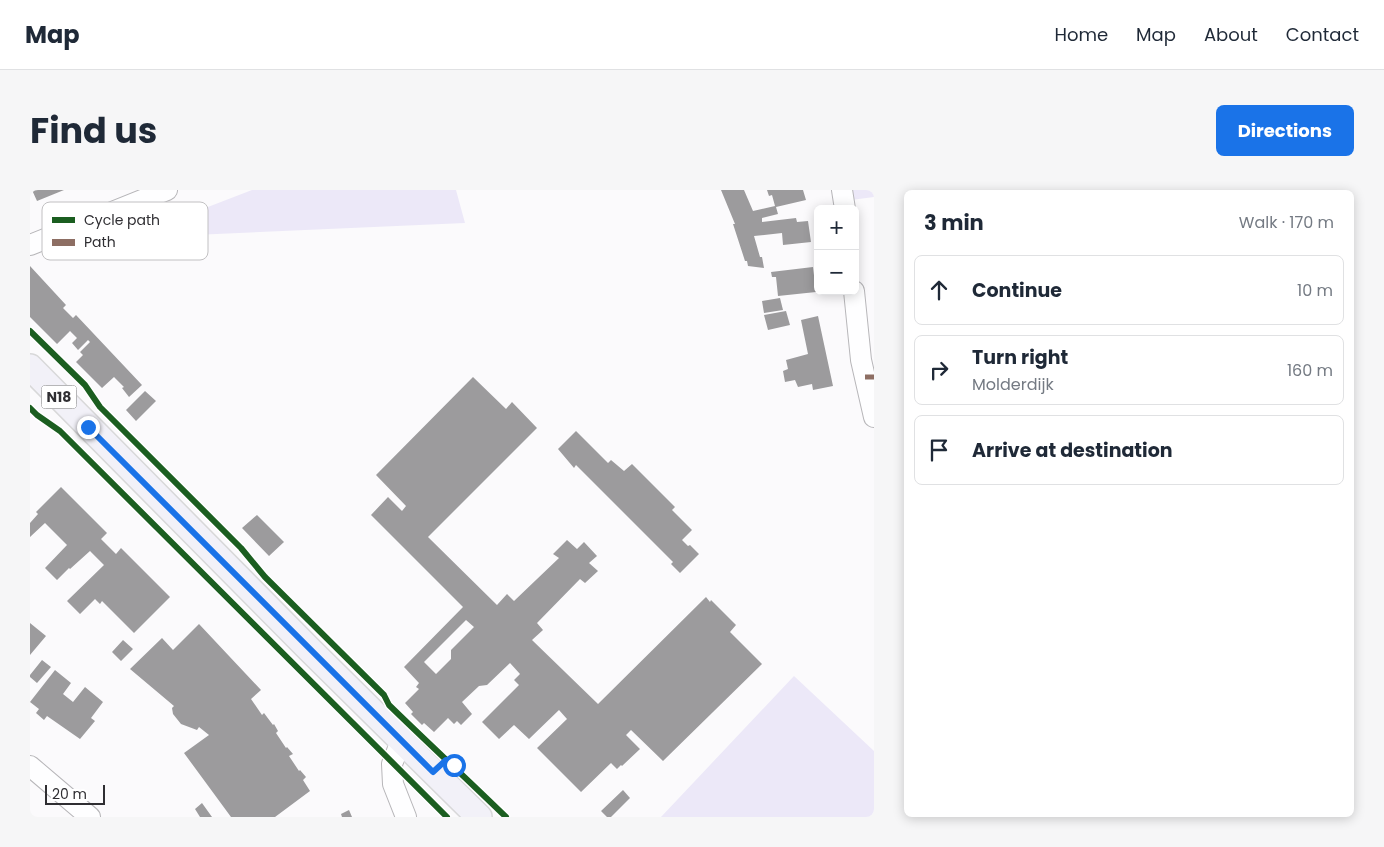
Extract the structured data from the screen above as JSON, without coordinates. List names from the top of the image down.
{
  "streets": {
    "main road": ["N18"]
  },
  "legend": ["Cycle path", "Path"],
  "scale_bar": "20 m",
  "page": {
    "header": "Map",
    "nav": [
      "Home",
      "Map",
      "About",
      "Contact"
    ],
    "title": "Find us",
    "buttons": "Directions",
    "heading": ["3 min", "Walk · 170 m"],
    "map_buttons": ["+", "−"],
    "list": [
      ["Continue", "10 m"],
      ["Turn right", "Molderdijk", "160 m"],
      "Arrive at destination"
    ],
    "scale": "20 m"
  }
}
